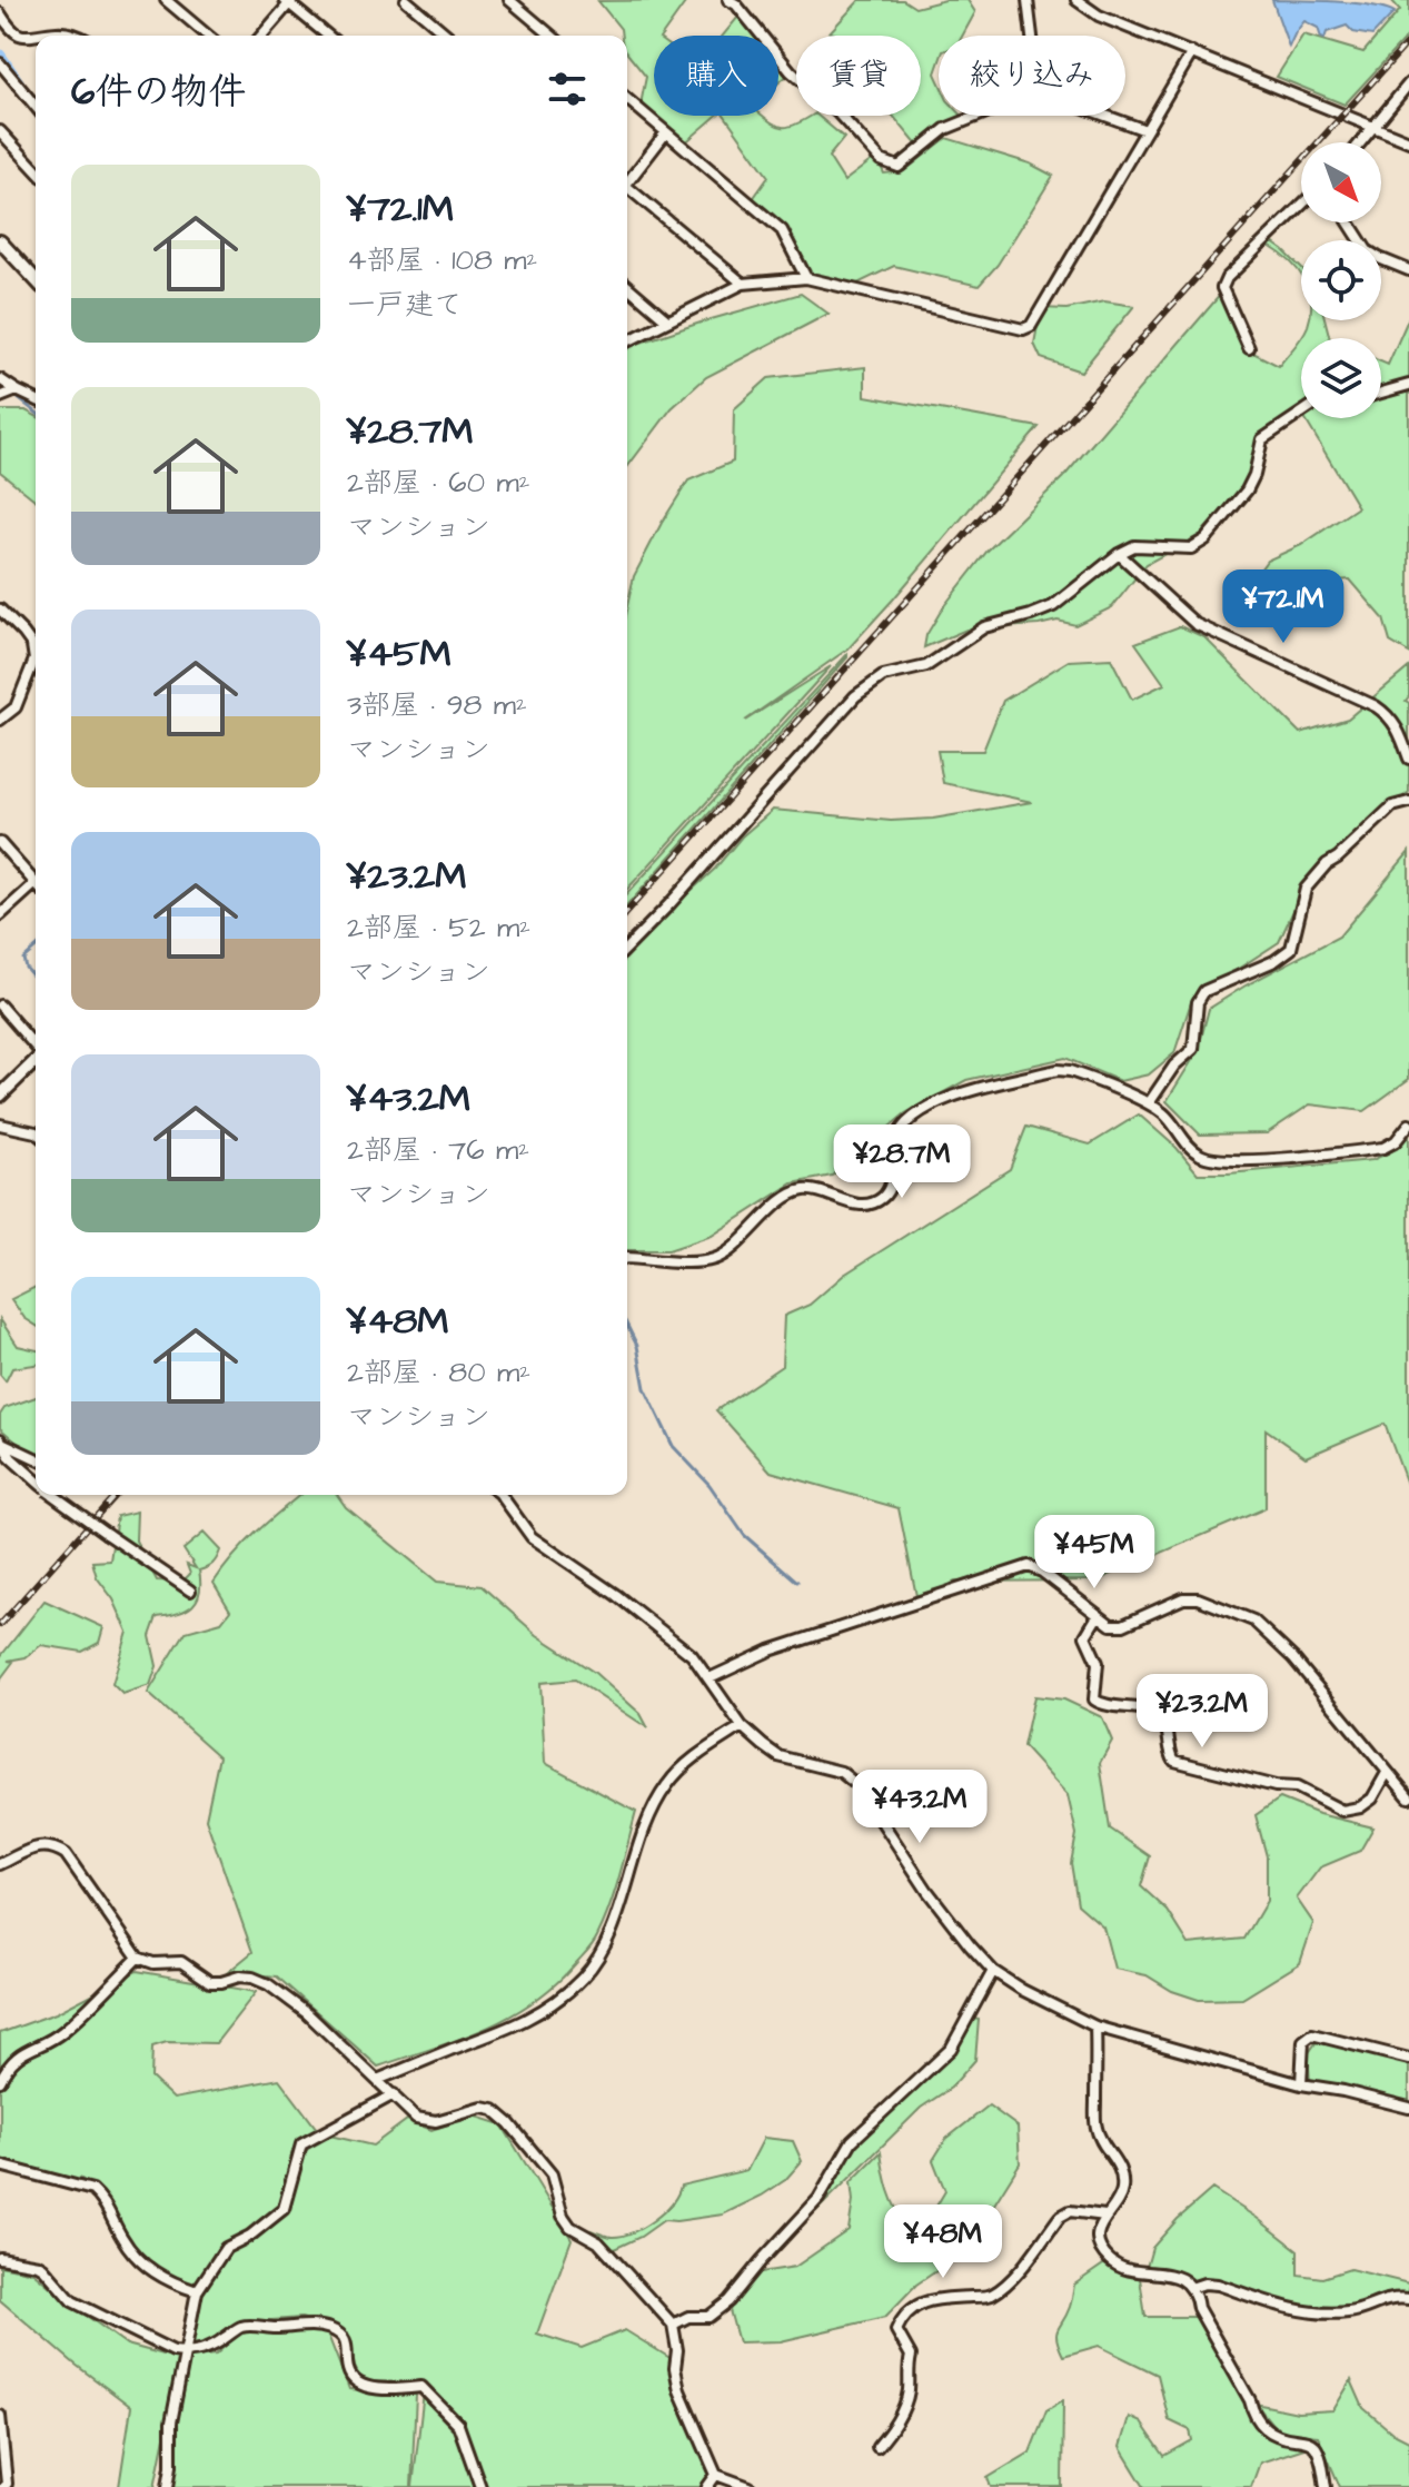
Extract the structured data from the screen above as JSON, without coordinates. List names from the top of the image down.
{
  "north": "bottom right",
  "page": {
    "chip": ["購入", "賃貸", "絞り込み"],
    "heading": "6件の物件",
    "list": [
      {
        "name": "¥72.1M",
        "note": "4部屋 · 108 m² · 一戸建て"
      },
      {
        "name": "¥28.7M",
        "note": "2部屋 · 60 m² · マンション"
      },
      {
        "name": "¥45M",
        "note": "3部屋 · 98 m² · マンション"
      },
      {
        "name": "¥23.2M",
        "note": "2部屋 · 52 m² · マンション"
      },
      {
        "name": "¥43.2M",
        "note": "2部屋 · 76 m² · マンション"
      },
      {
        "name": "¥48M",
        "note": "2部屋 · 80 m² · マンション"
      }
    ],
    "price": [
      "¥72.1M",
      "¥28.7M",
      "¥45M",
      "¥23.2M",
      "¥43.2M",
      "¥48M"
    ]
  }
}
